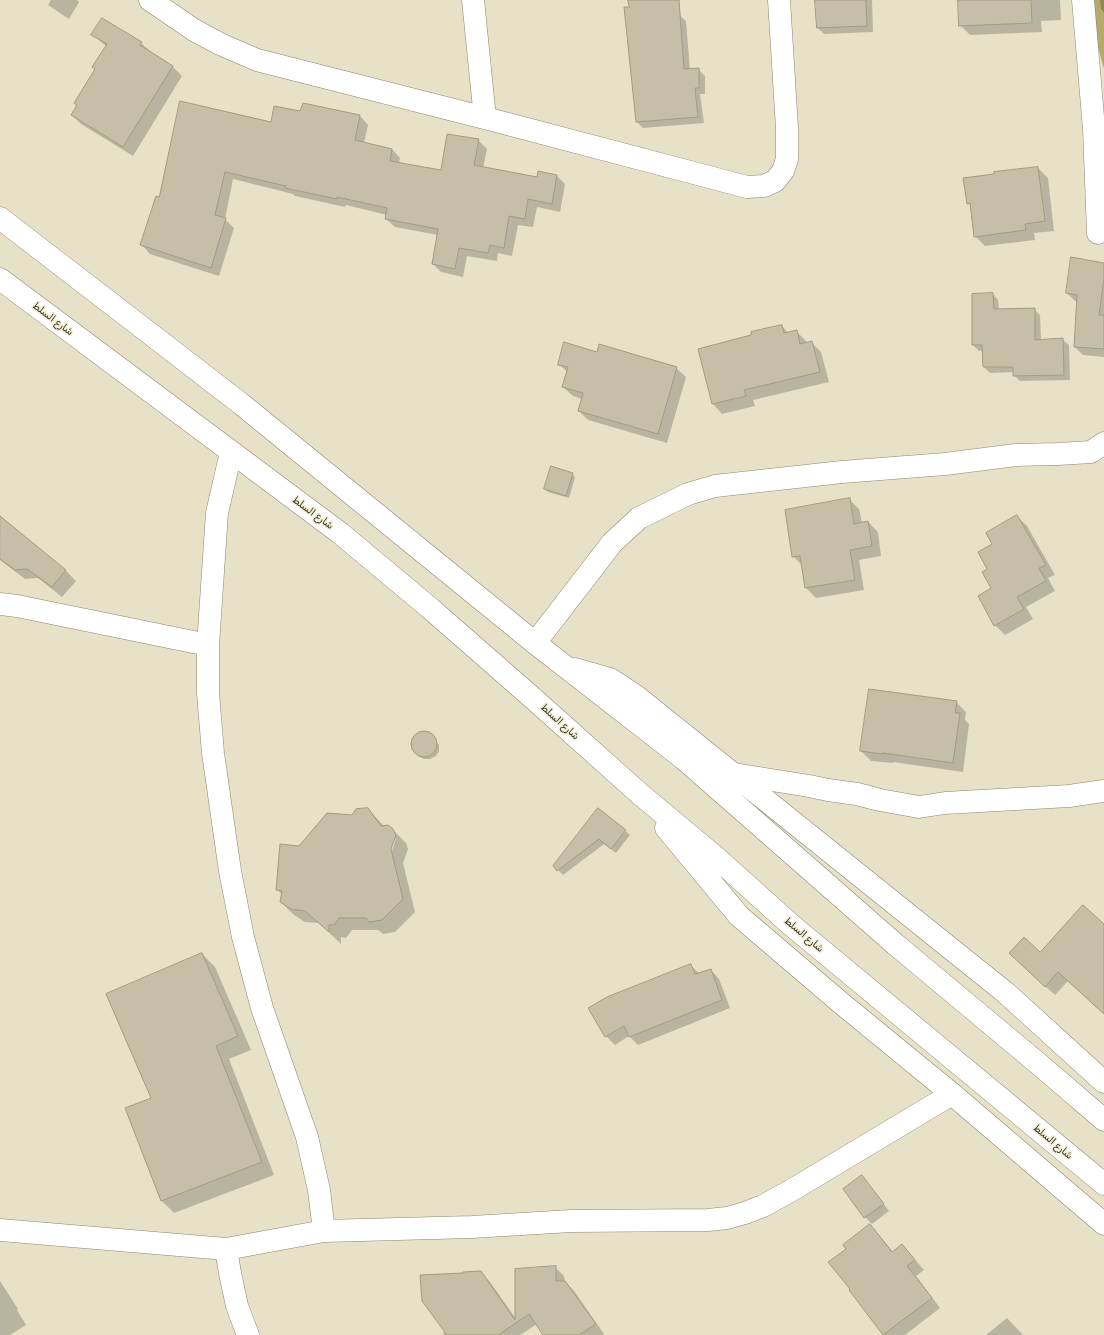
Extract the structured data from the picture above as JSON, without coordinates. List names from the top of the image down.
{
  "streets": {
    "street": ["شارع السلط"]
  }
}
